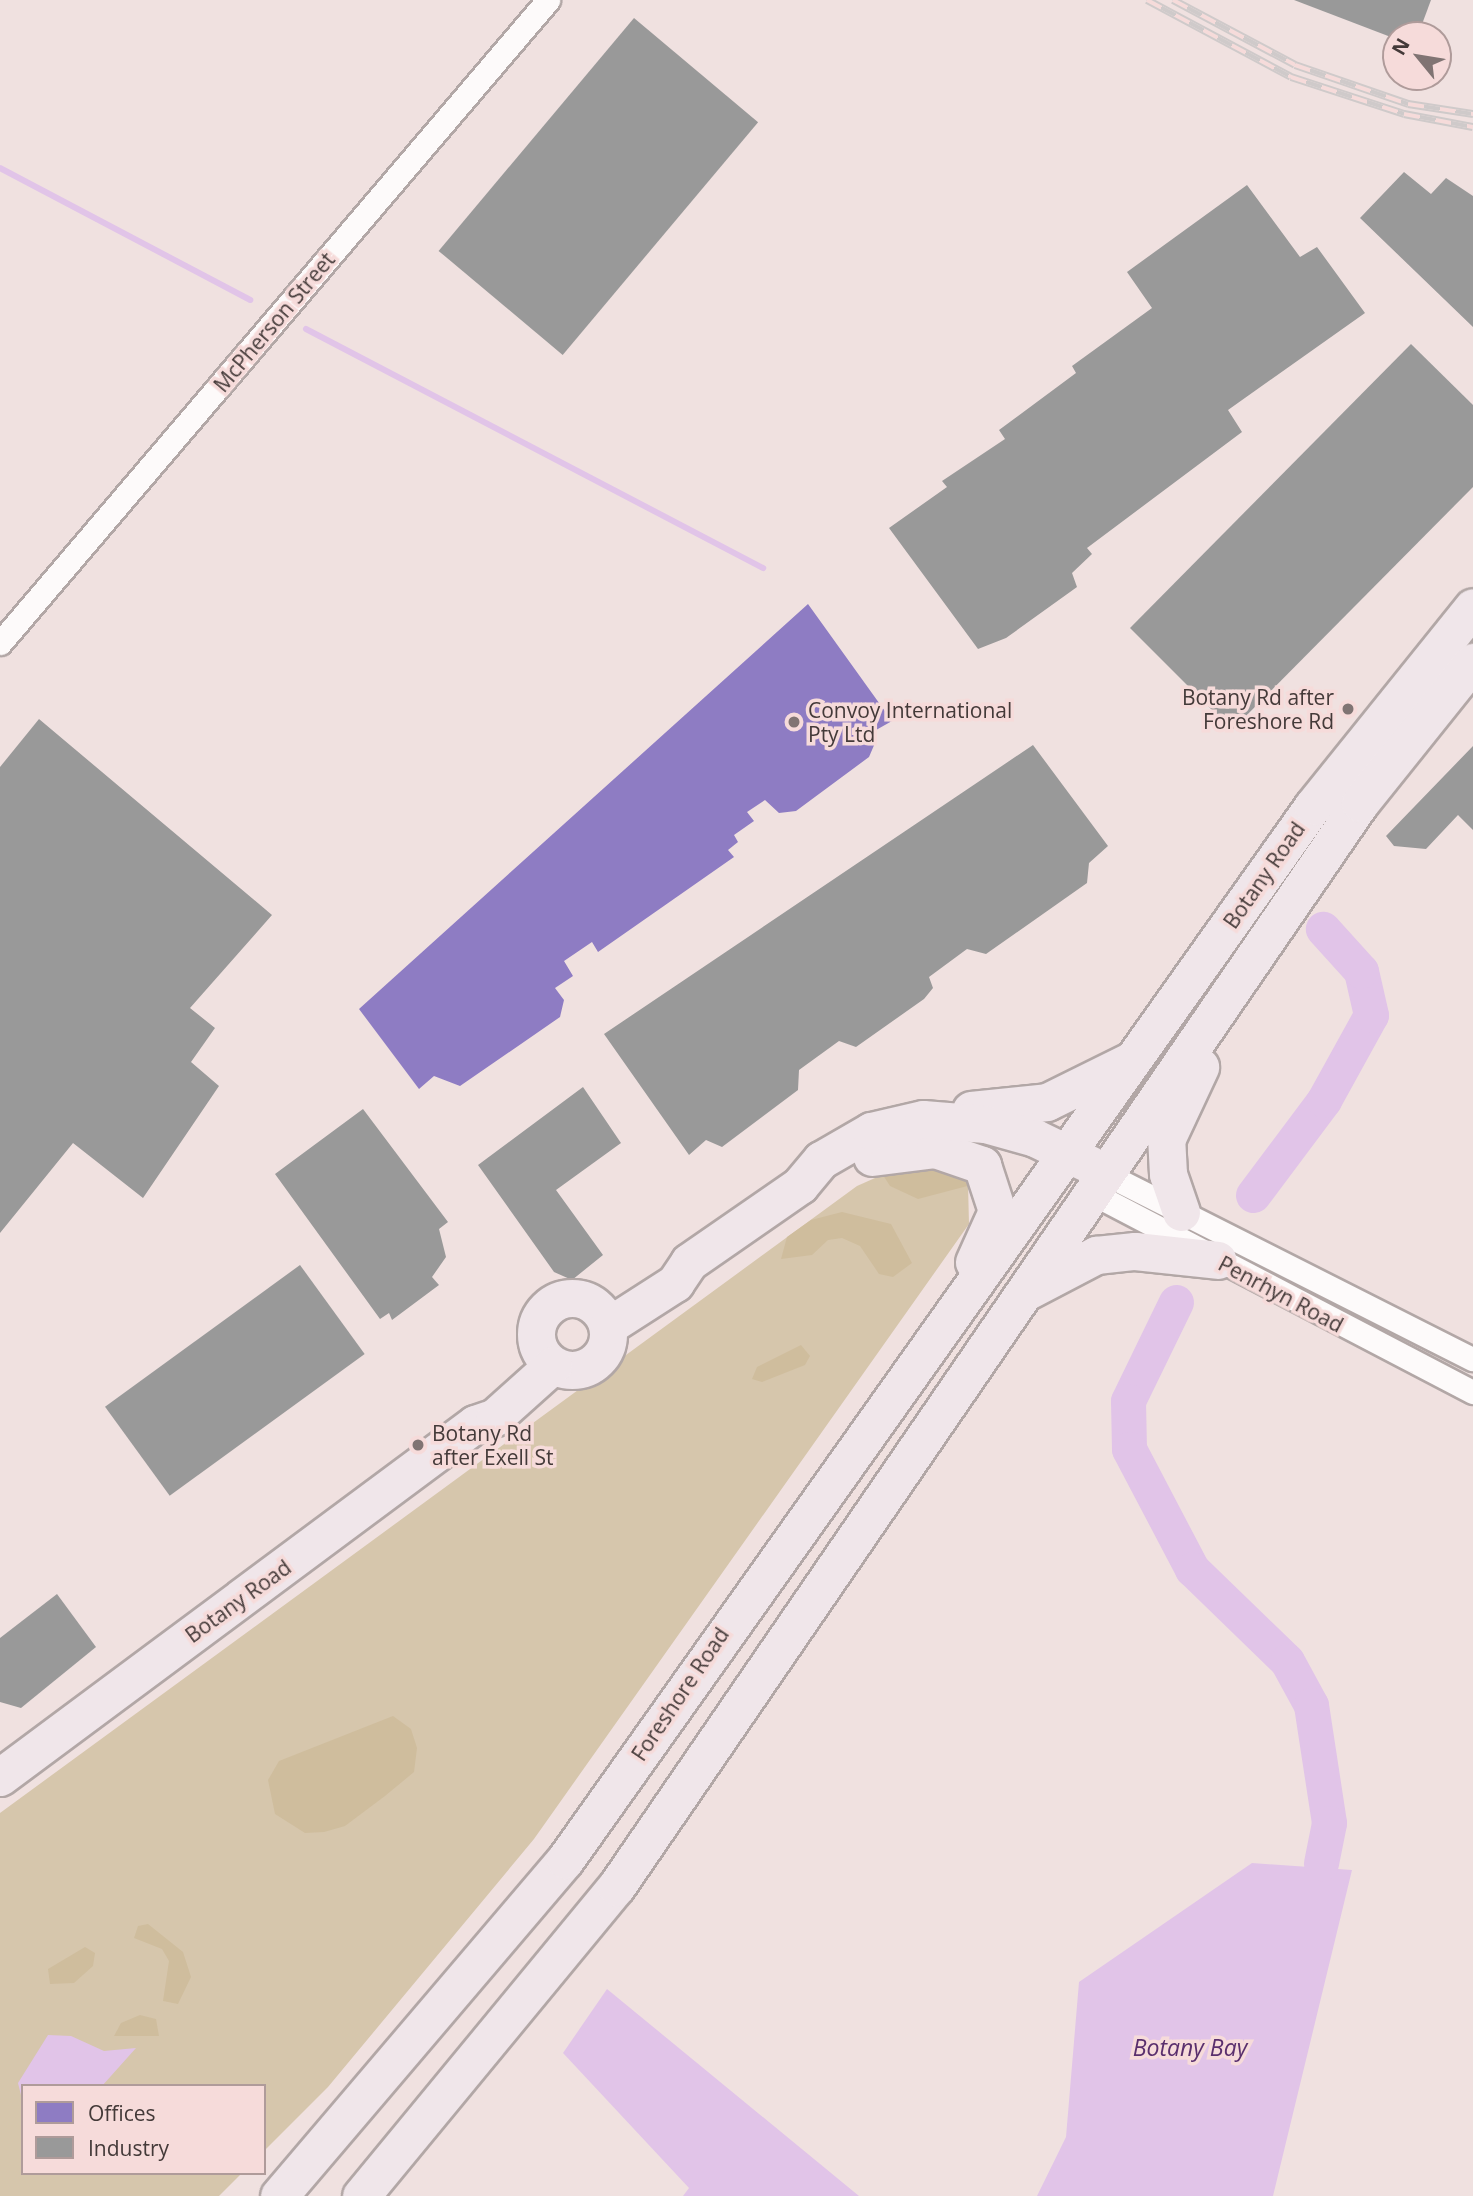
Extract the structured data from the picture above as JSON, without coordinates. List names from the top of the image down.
{
  "streets": {
    "main road": ["Botany Road", "Foreshore Road"],
    "street": ["McPherson Street", "Penrhyn Road"]
  },
  "crossings": [
    ["Botany Road", "Penrhyn Road"],
    ["Botany Road", "Foreshore Road"]
  ],
  "water": ["Botany Bay"],
  "places": ["Botany Rd after Foreshore Rd", "Convoy International Pty Ltd", "Botany Rd after Exell St"],
  "legend": ["Offices", "Industry"],
  "north": "top left"
}
